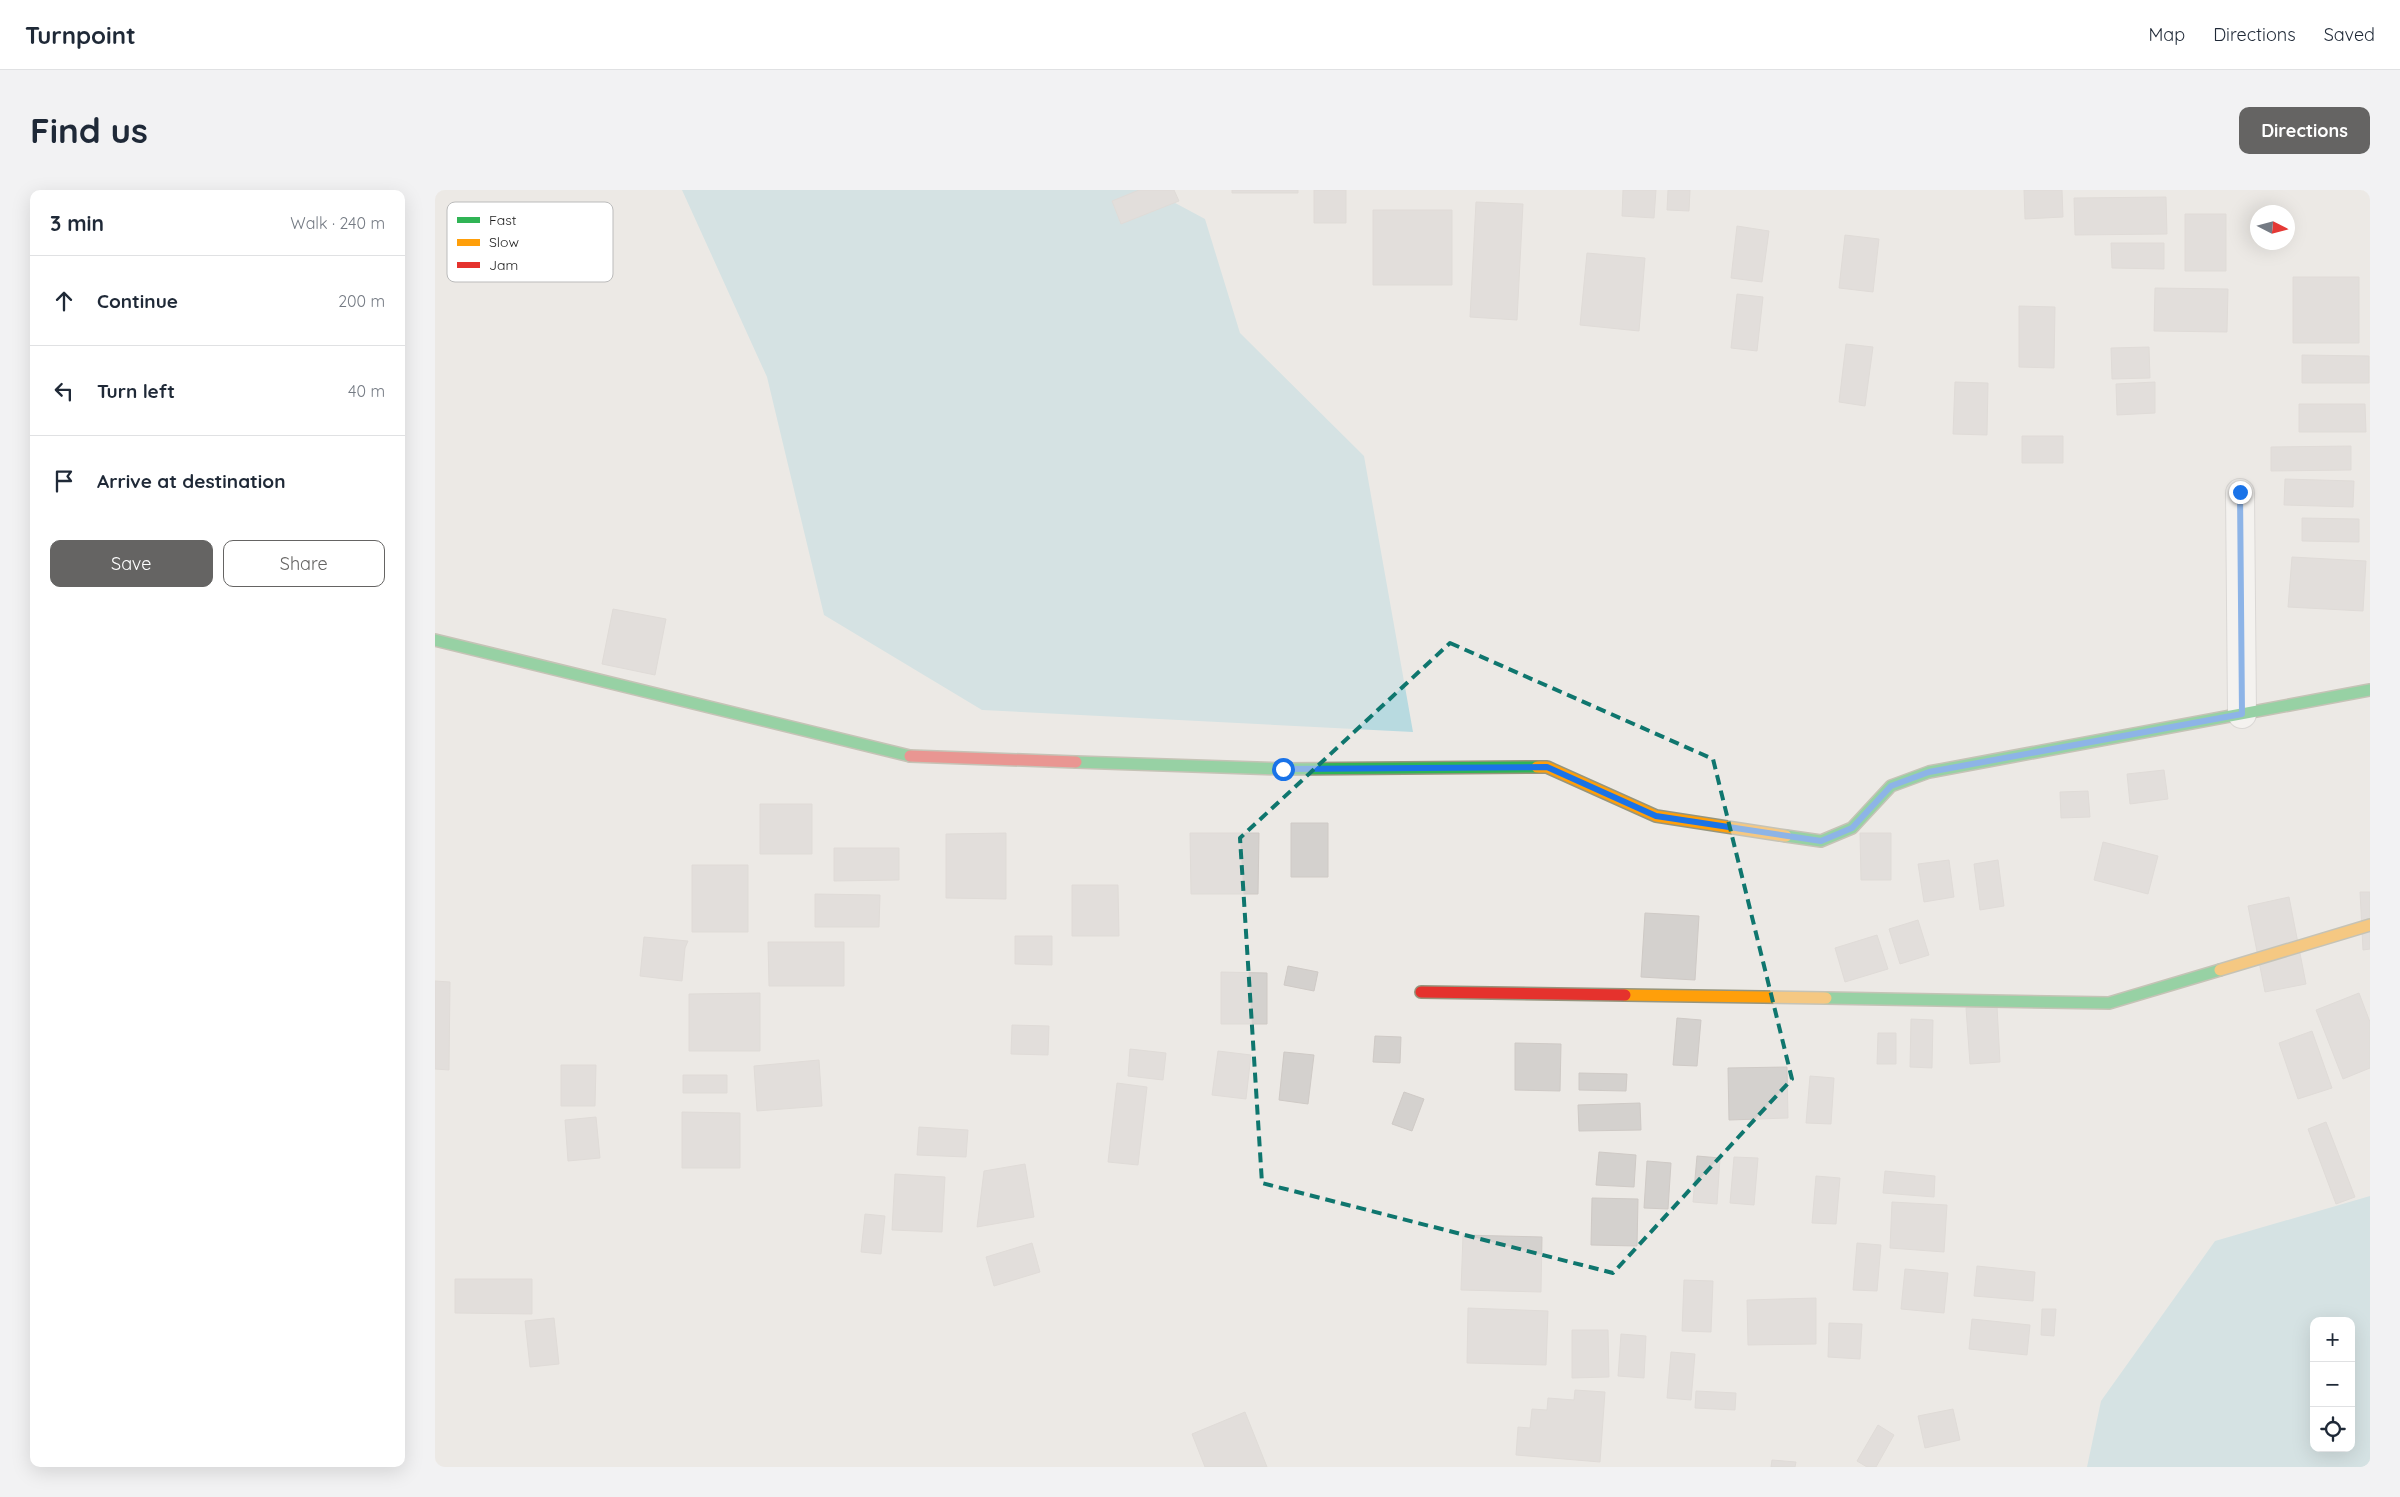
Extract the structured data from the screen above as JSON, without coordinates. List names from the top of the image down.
{
  "legend": ["Fast", "Slow", "Jam"],
  "north": "right",
  "page": {
    "header": "Turnpoint",
    "nav": ["Map", "Directions", "Saved"],
    "buttons": [
      "Directions",
      ["Save", "Share"]
    ],
    "title": "Find us",
    "heading": ["3 min", "Walk · 240 m"],
    "list": [
      ["Continue", "200 m"],
      ["Turn left", "40 m"],
      "Arrive at destination"
    ],
    "map_buttons": ["+", "−"]
  }
}
